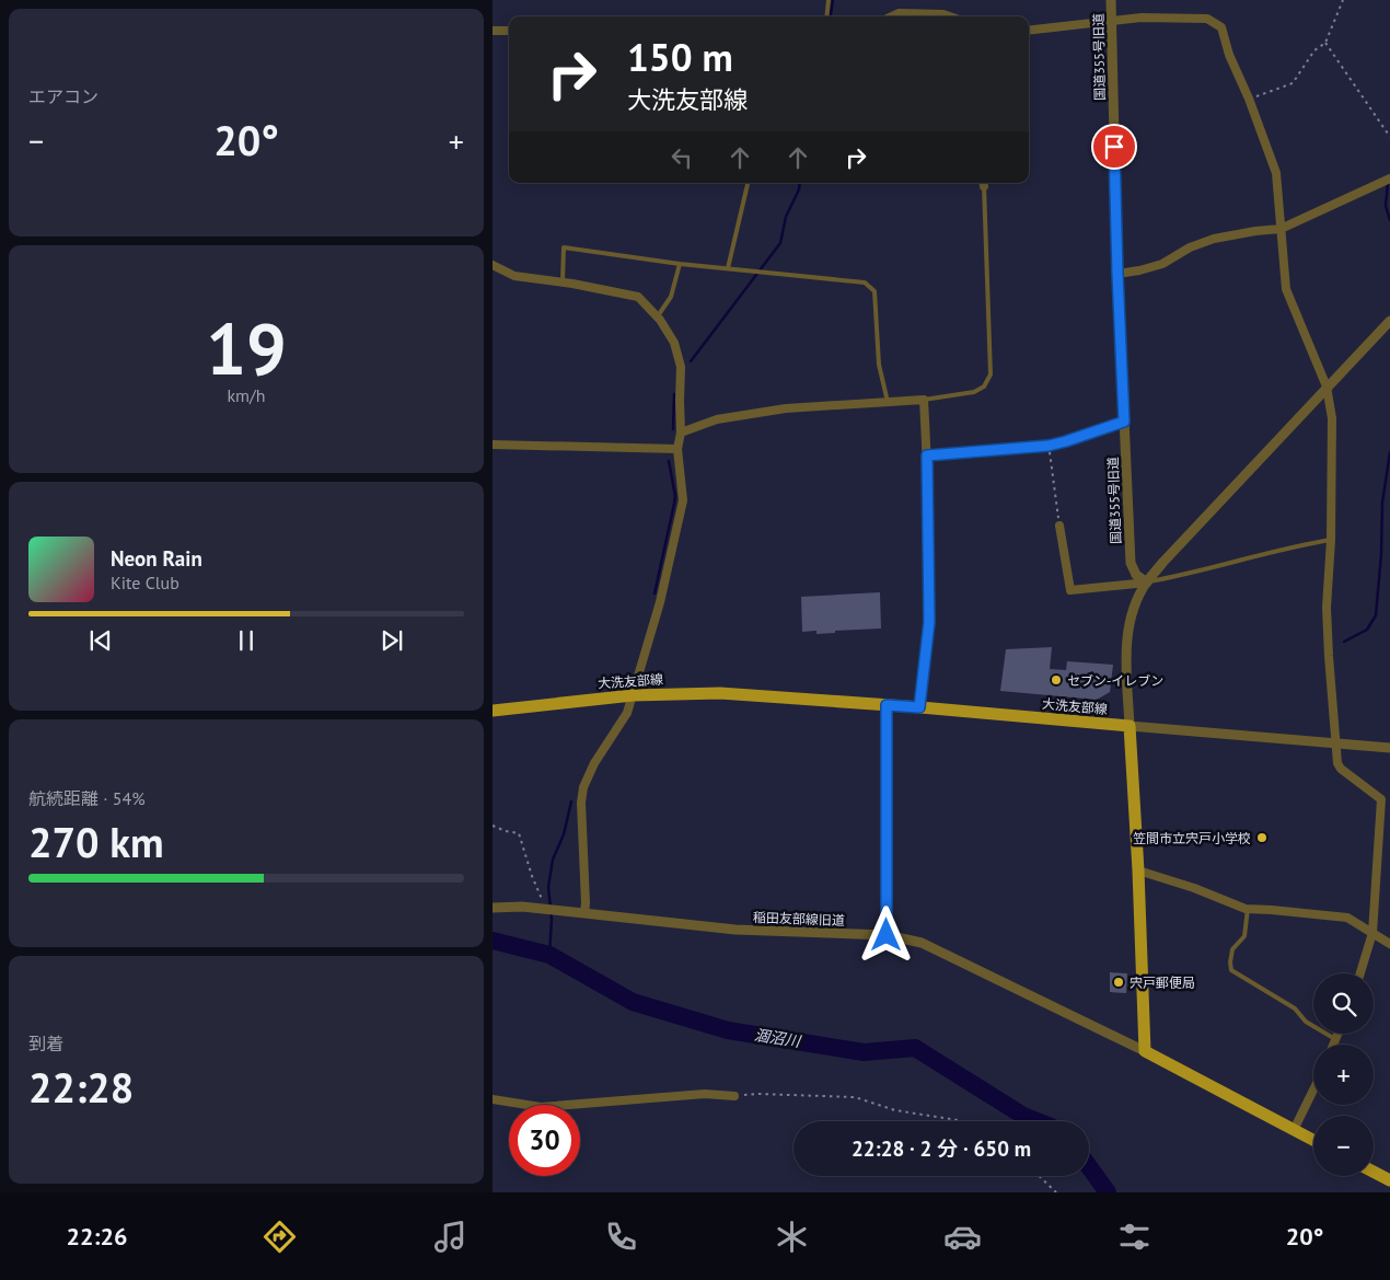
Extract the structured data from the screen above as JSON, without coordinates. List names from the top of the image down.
{
  "streets": {
    "main road": ["大洗友部線"],
    "street": ["国道355号旧道", "稲田友部線旧道"]
  },
  "water": ["涸沼川"],
  "places": ["セブン-イレブン", "笠間市立宍戸小学校", "宍戸郵便局"],
  "page": {
    "tile": [
      "エアコン",
      ["19", "km/h"],
      ["航続距離 · 54%", "270 km"],
      ["到着", "22:28"]
    ],
    "turn": ["150 m", "大洗友部線"],
    "heat": ["−", "20°", "+"],
    "song": ["Neon Rain", "Kite Club"],
    "map_buttons": ["+", "−"],
    "limit": "30",
    "trip": "22:28 · 2 分 · 650 m",
    "tabs": ["22:26", "20°"]
  }
}
